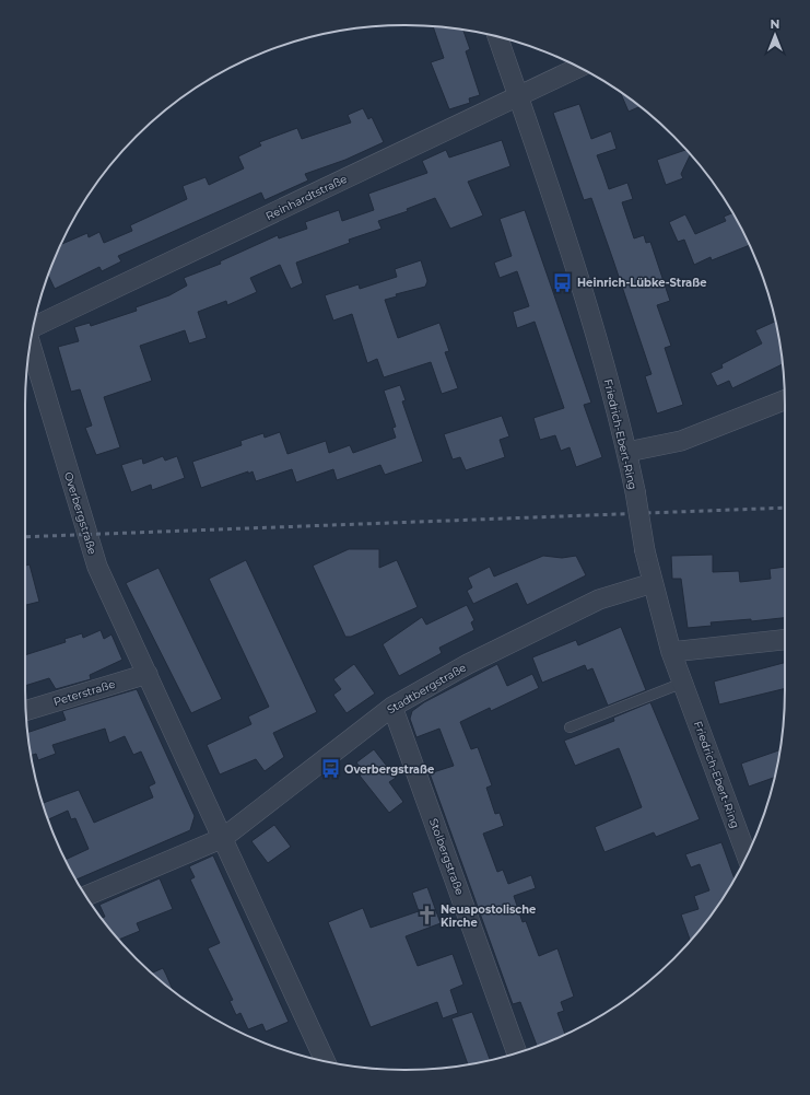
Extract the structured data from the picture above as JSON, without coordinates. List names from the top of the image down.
{
  "streets": {
    "street": [
      "Reinhardtstraße",
      "Friedrich-Ebert-Ring",
      "Overbergstraße",
      "Stadtbergstraße",
      "Peterstraße",
      "Stolbergstraße"
    ]
  },
  "crossings": [
    ["Reinhardtstraße", "Friedrich-Ebert-Ring"],
    ["Friedrich-Ebert-Ring", "Stadtbergstraße"],
    ["Overbergstraße", "Stadtbergstraße"],
    ["Overbergstraße", "Peterstraße"],
    ["Stadtbergstraße", "Stolbergstraße"]
  ],
  "places": {
    "bus stop": ["Heinrich-Lübke-Straße", "Overbergstraße"],
    "church": ["Neuapostolische Kirche"]
  },
  "north": "top"
}
